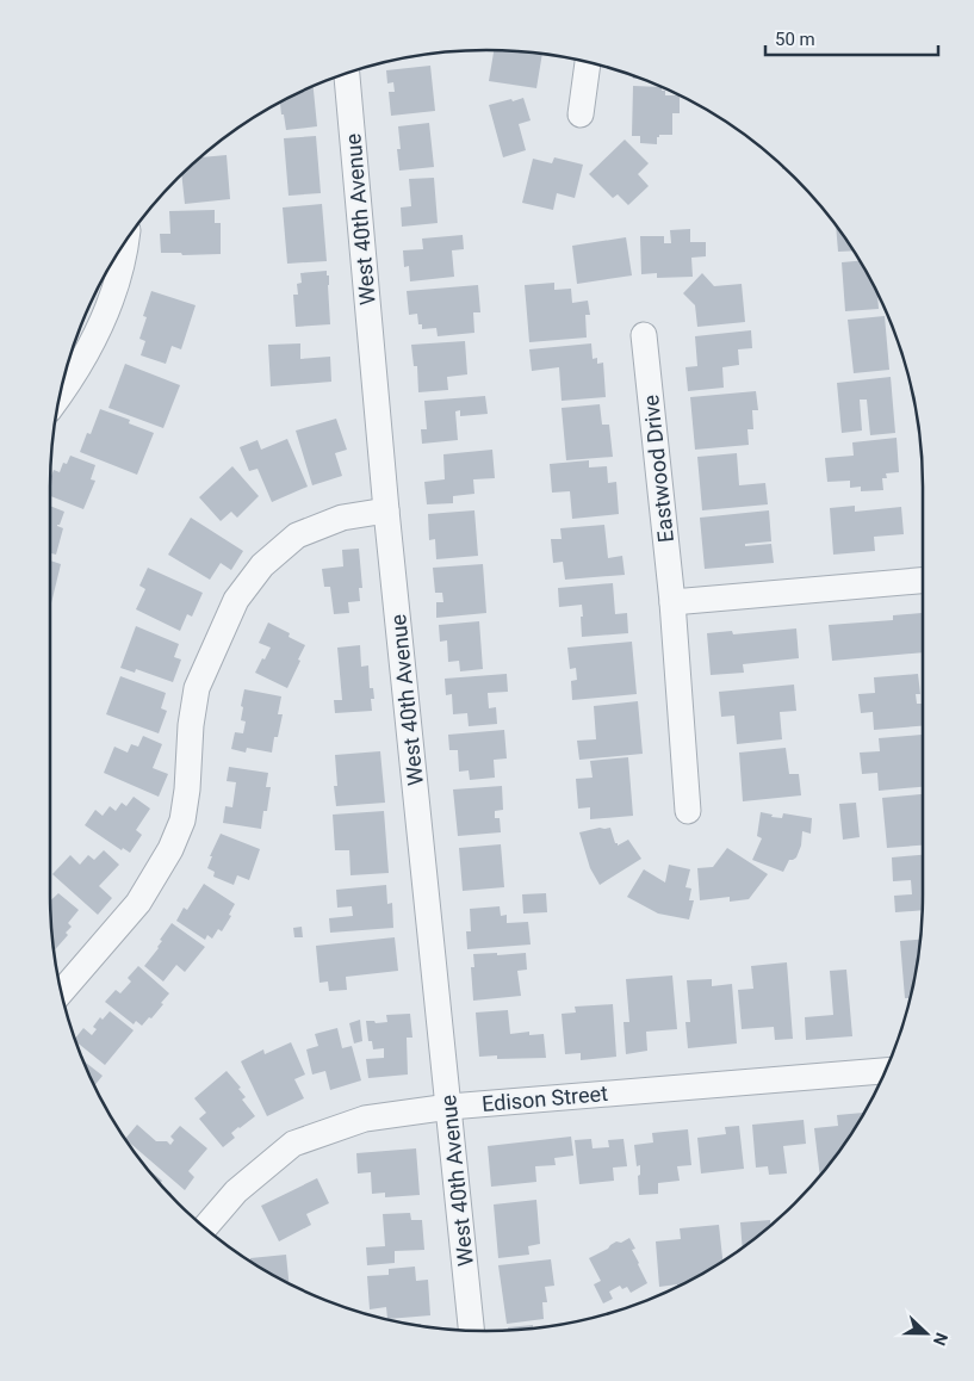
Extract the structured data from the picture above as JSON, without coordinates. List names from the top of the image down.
{
  "streets": {
    "street": ["West 40th Avenue", "Eastwood Drive", "Edison Street"]
  },
  "crossings": [
    ["West 40th Avenue", "Edison Street"]
  ],
  "scale_bar": "50 m",
  "north": "right"
}
